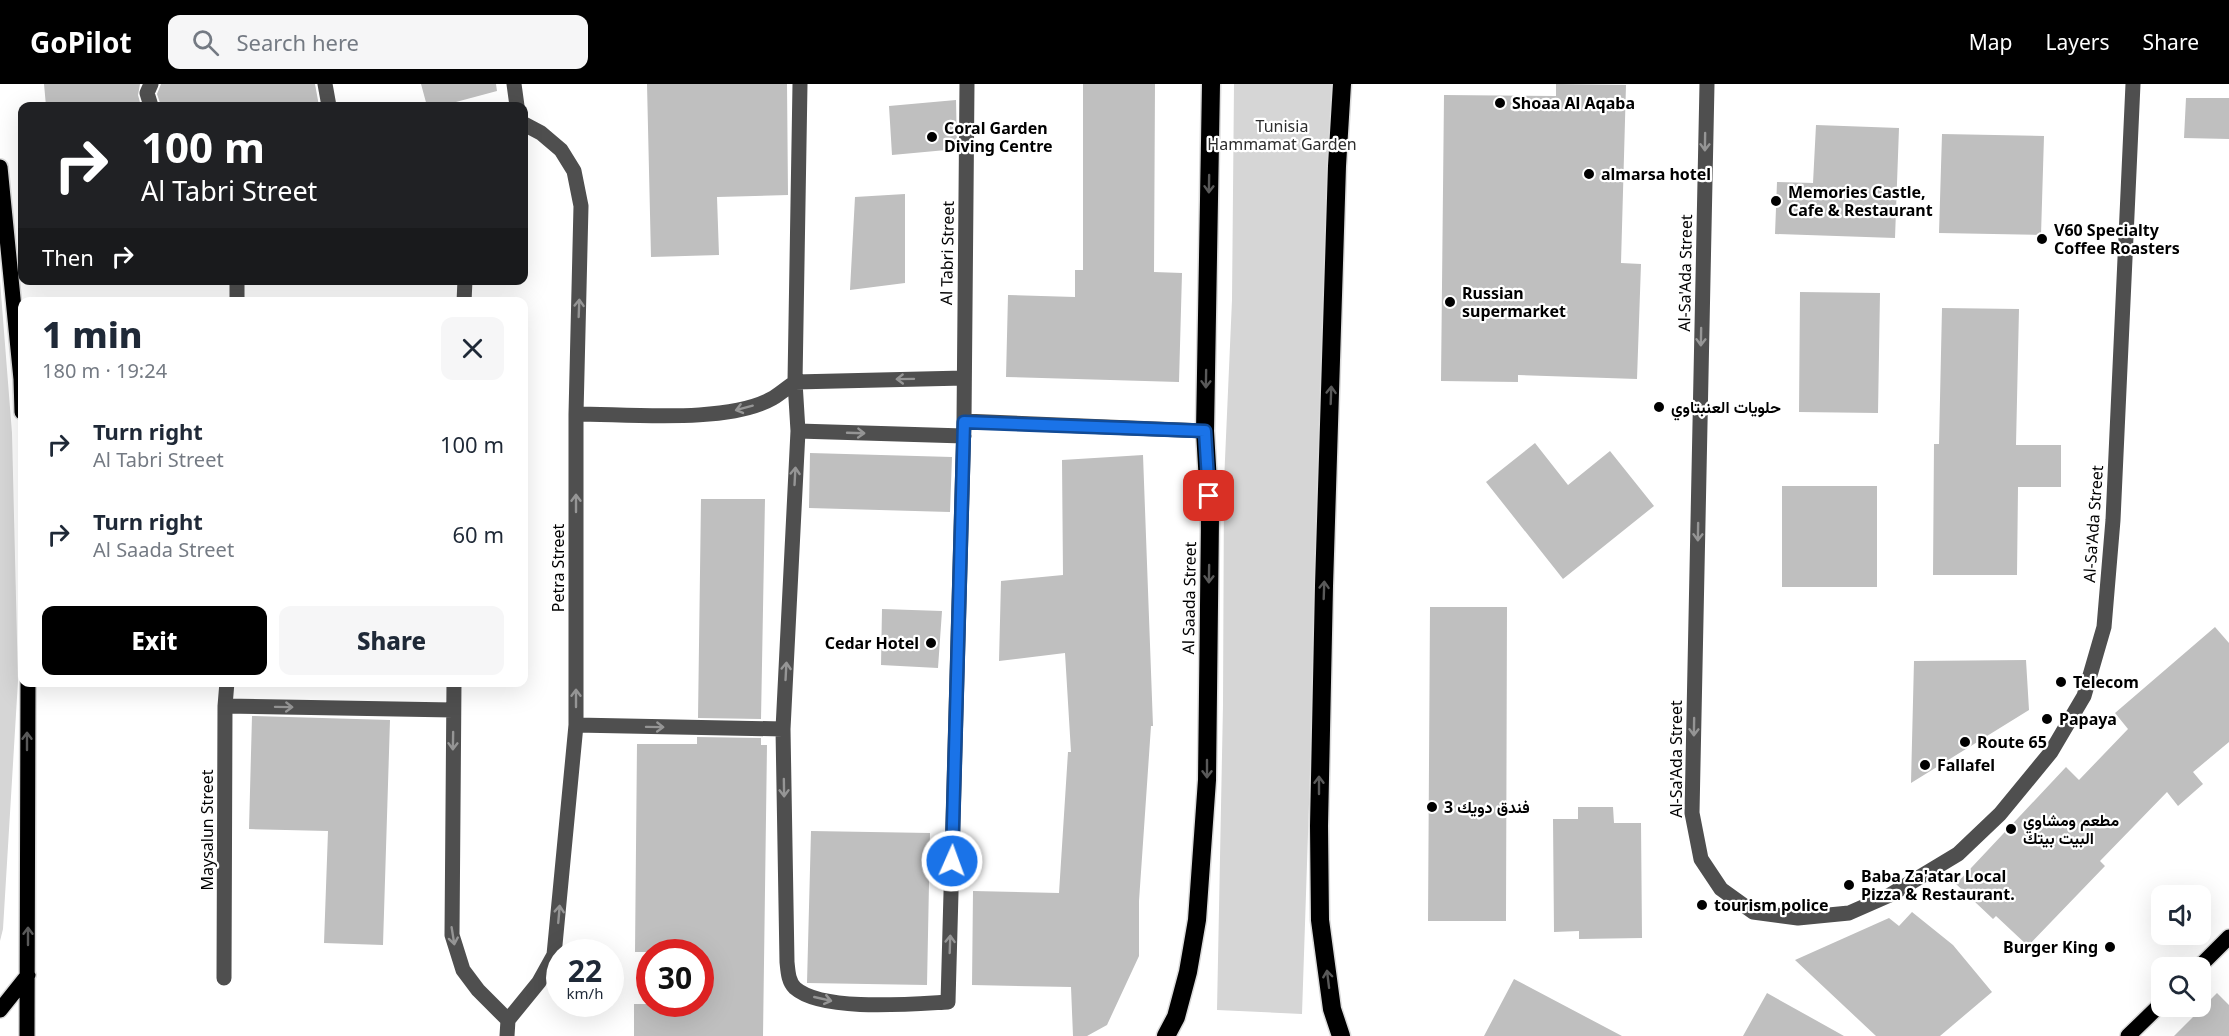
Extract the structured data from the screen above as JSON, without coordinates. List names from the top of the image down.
{
  "streets": {
    "highway": ["Al Saada Street"],
    "street": [
      "Al Tabri Street",
      "Al-Sa'Ada Street",
      "Petra Street",
      "Maysalun Street"
    ]
  },
  "parks": ["Tunisia Hammamat Garden"],
  "places": [
    "Shoaa Al Aqaba",
    "Coral Garden Diving Centre",
    "almarsa hotel",
    "Memories Castle, Cafe & Restaurant",
    "V60 Specialty Coffee Roasters",
    "Russian supermarket",
    "حلويات العنبتاوي",
    "Cedar Hotel",
    "Telecom",
    "Papaya",
    "Route 65",
    "Fallafel",
    "فندق دويك 3",
    "مطعم ومشاوي البيت بيتك",
    "Baba Za'atar Local Pizza & Restaurant.",
    "tourism police",
    "Burger King"
  ],
  "page": {
    "header": "GoPilot",
    "search": "Search here",
    "nav": ["Map", "Layers", "Share"],
    "turn": ["100 m", "Al Tabri Street"],
    "then": "Then",
    "heading": ["1 min", "180 m · 19:24"],
    "list": [
      {
        "name": "Turn right",
        "note": "Al Tabri Street",
        "value": "100 m"
      },
      {
        "name": "Turn right",
        "note": "Al Saada Street",
        "value": "60 m"
      }
    ],
    "buttons": ["Exit", "Share"],
    "speed": "22 km/h",
    "limit": "30"
  }
}
